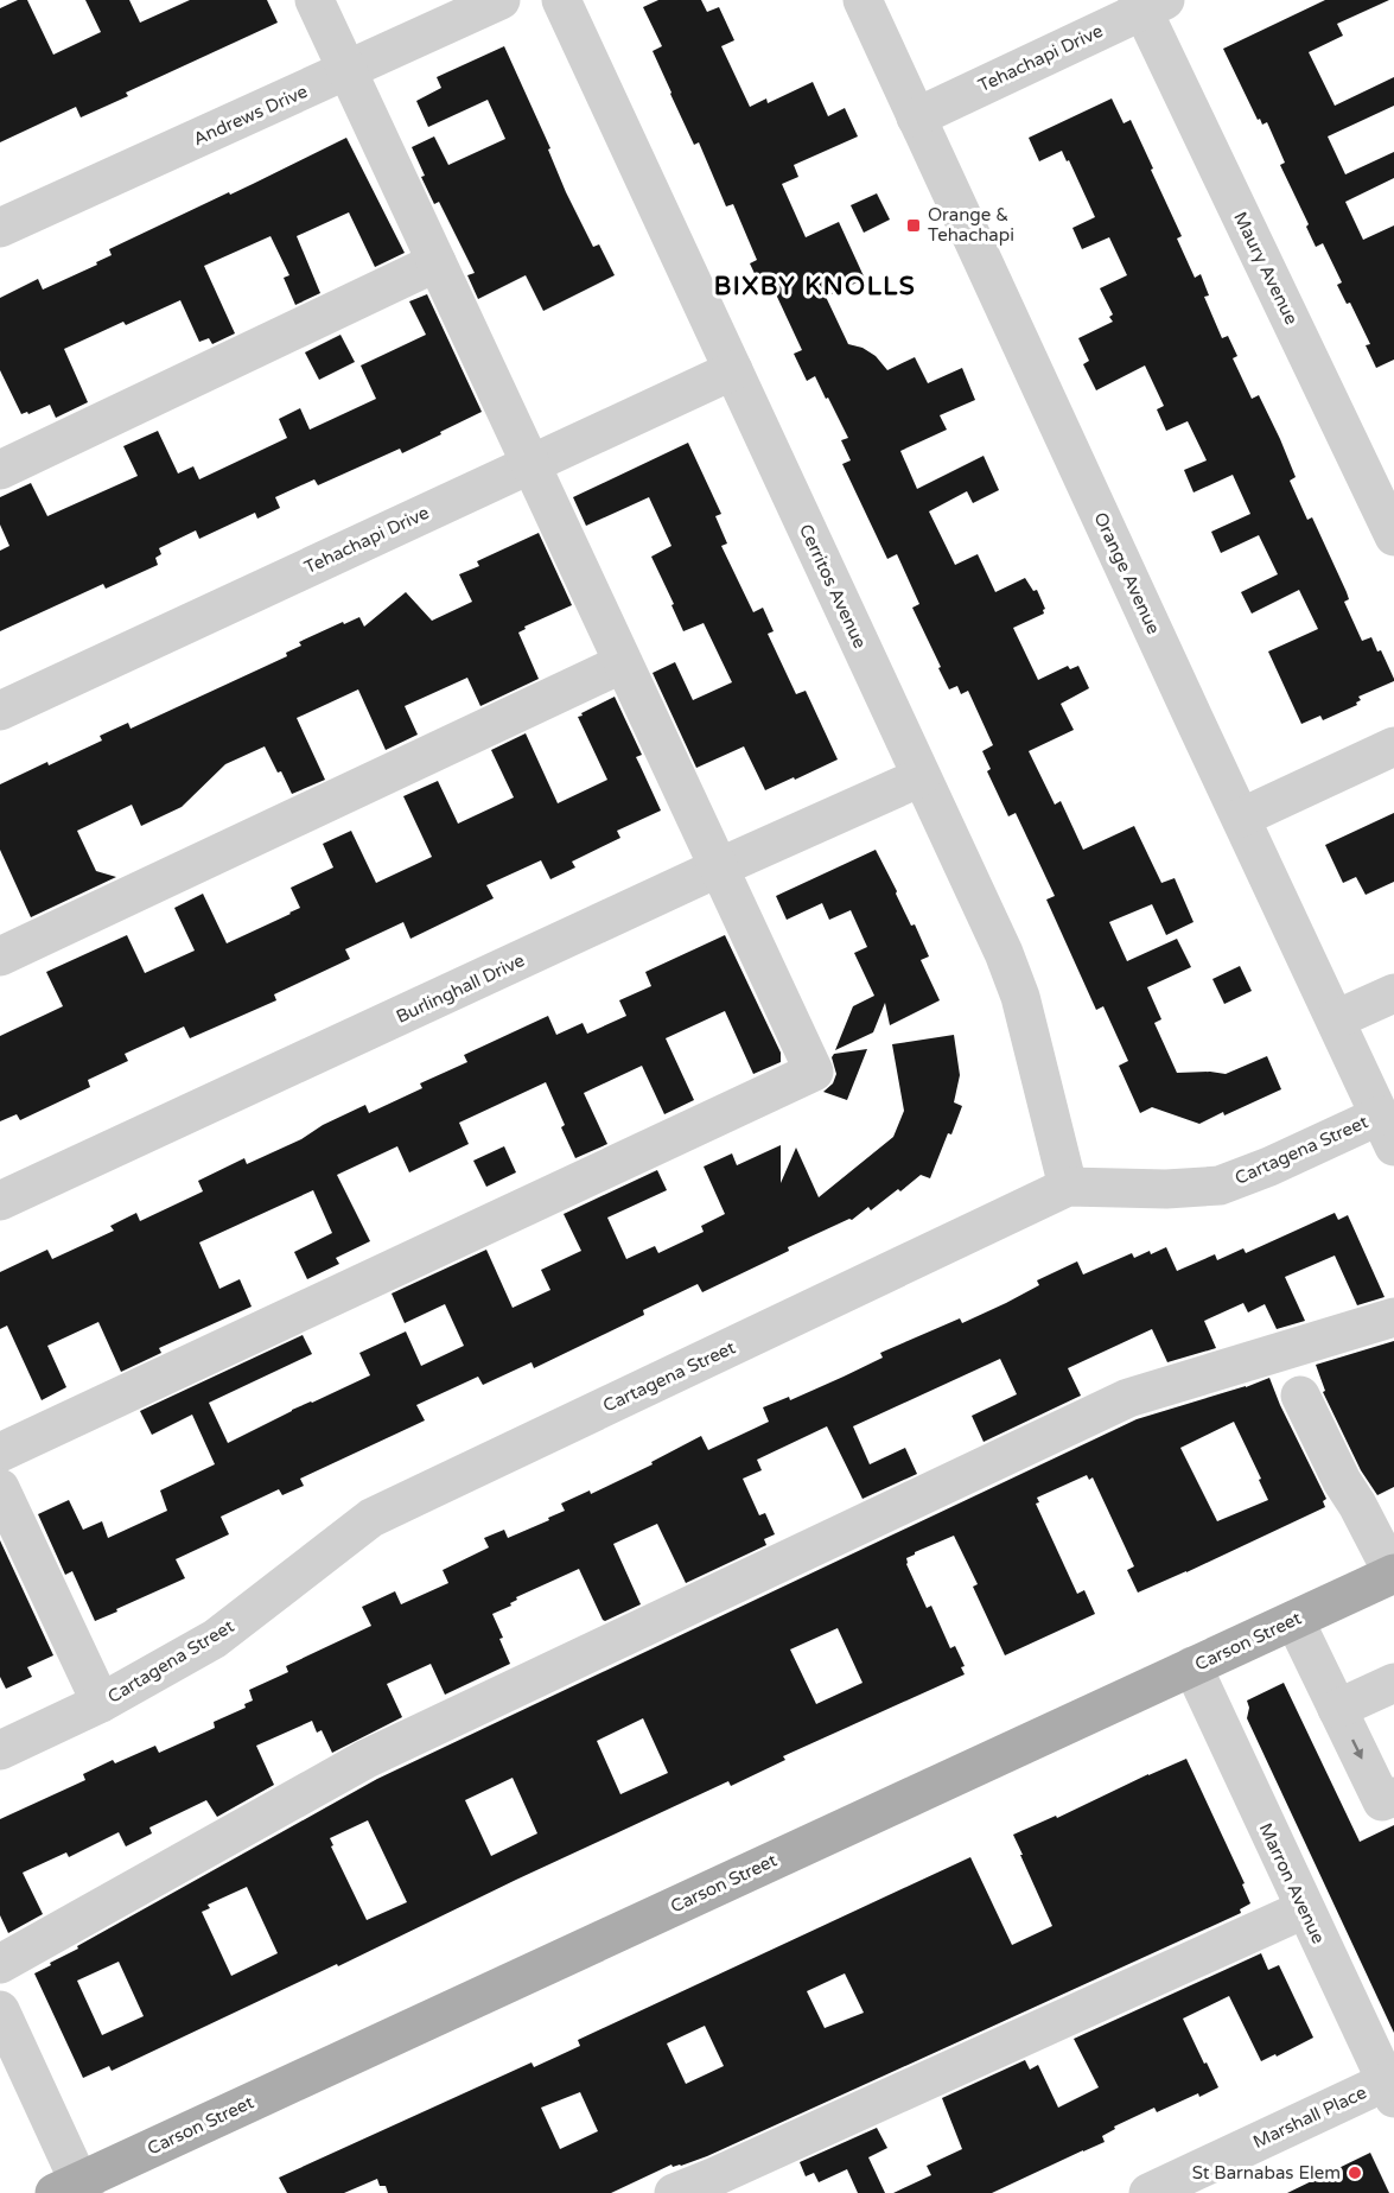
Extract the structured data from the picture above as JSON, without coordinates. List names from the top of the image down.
{
  "streets": {
    "main road": ["Carson Street"],
    "street": [
      "Tehachapi Drive",
      "Andrews Drive",
      "Maury Avenue",
      "Orange Avenue",
      "Cerritos Avenue",
      "Burlinghall Drive",
      "Cartagena Street",
      "Marron Avenue",
      "Marshall Place"
    ]
  },
  "crossings": [
    ["Tehachapi Drive", "Maury Avenue"],
    ["Tehachapi Drive", "Orange Avenue"],
    ["Tehachapi Drive", "Cerritos Avenue"],
    ["Orange Avenue", "Cartagena Street"],
    ["Cerritos Avenue", "Burlinghall Drive"],
    ["Cerritos Avenue", "Cartagena Street"],
    ["Carson Street", "Marron Avenue"],
    ["Marron Avenue", "Marshall Place"]
  ],
  "districts": ["BIXBY KNOLLS"],
  "places": {
    "transit": ["Orange & Tehachapi"],
    "other": ["St Barnabas Elem"]
  }
}
